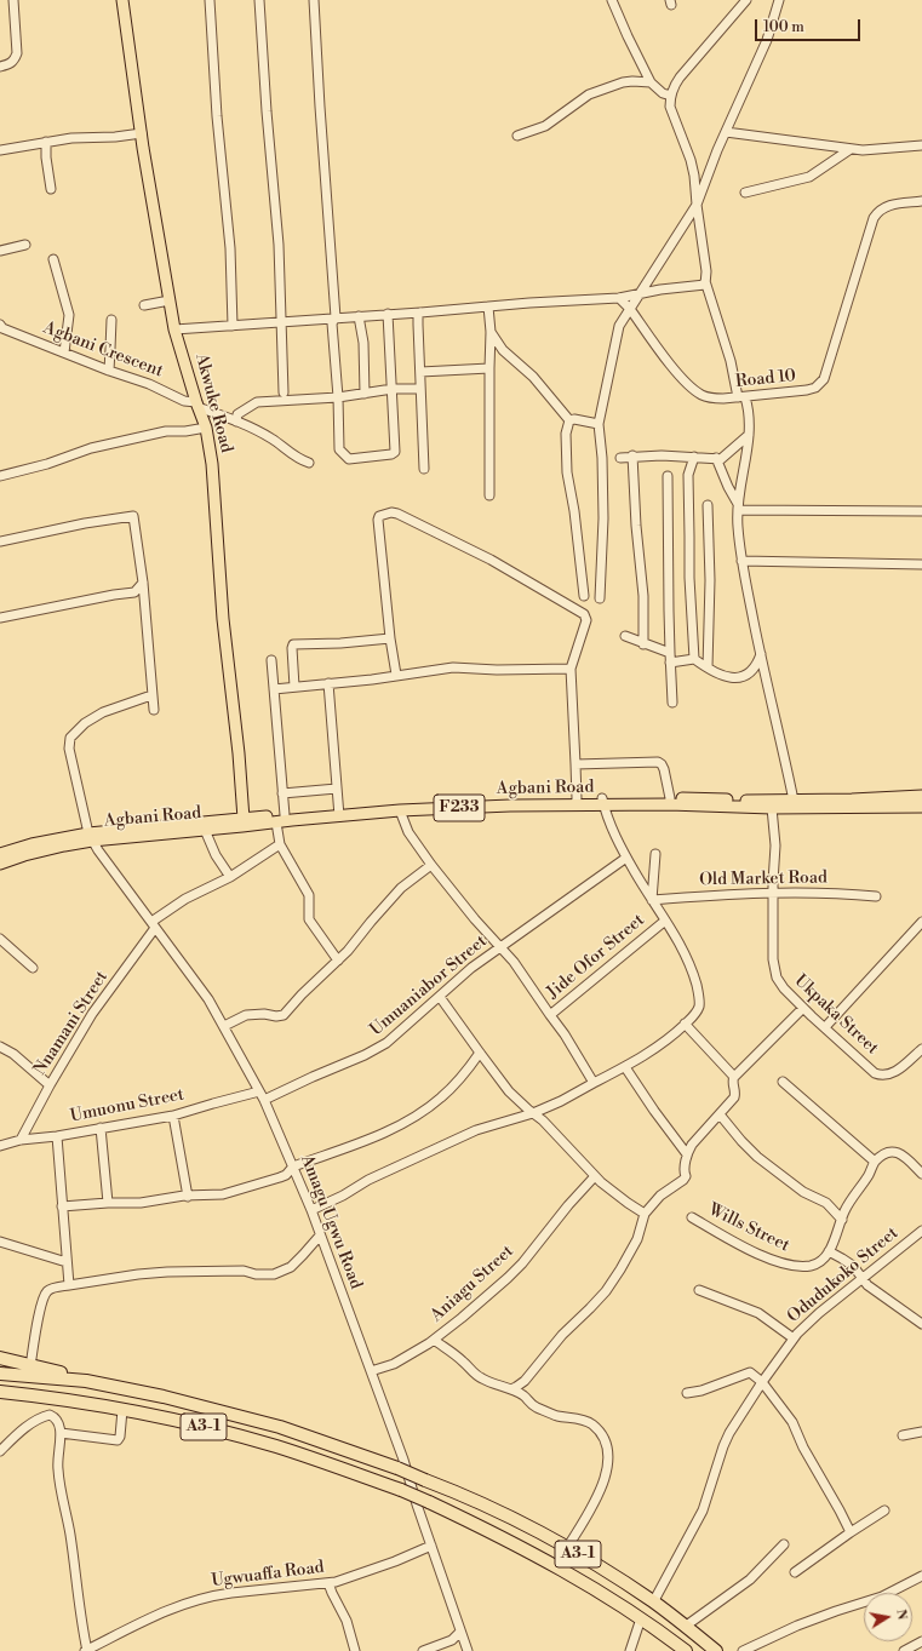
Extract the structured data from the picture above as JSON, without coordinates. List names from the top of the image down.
{
  "streets": {
    "highway": ["A3-1"],
    "main road": ["Akwuke Road", "Agbani Road", "F233"],
    "street": [
      "Agbani Crescent",
      "Road 10",
      "Old Market Road",
      "Jide Ofor Street",
      "Umuaniabor Street",
      "Ukpaka Street",
      "Nnamani Street",
      "Umuonu Street",
      "Amagu Ugwu Road",
      "Wills Street",
      "Odudukoko Street",
      "Aniagu Street",
      "Ugwuaffa Road"
    ]
  },
  "crossings": [
    ["Agbani Crescent", "Akwuke Road"],
    ["Akwuke Road", "Agbani Road"],
    ["Agbani Road", "Jide Ofor Street"],
    ["Agbani Road", "Ukpaka Street"],
    ["Agbani Road", "Amagu Ugwu Road"],
    ["Old Market Road", "Ukpaka Street"],
    ["Jide Ofor Street", "Umuaniabor Street"],
    ["Umuaniabor Street", "Amagu Ugwu Road"],
    ["Nnamani Street", "Umuonu Street"],
    ["Nnamani Street", "Amagu Ugwu Road"],
    ["Umuonu Street", "Amagu Ugwu Road"],
    ["Amagu Ugwu Road", "Aniagu Street"],
    ["Amagu Ugwu Road", "Ugwuaffa Road"],
    ["Odudukoko Street", "A3-1"]
  ],
  "scale_bar": "100 m",
  "north": "right"
}
